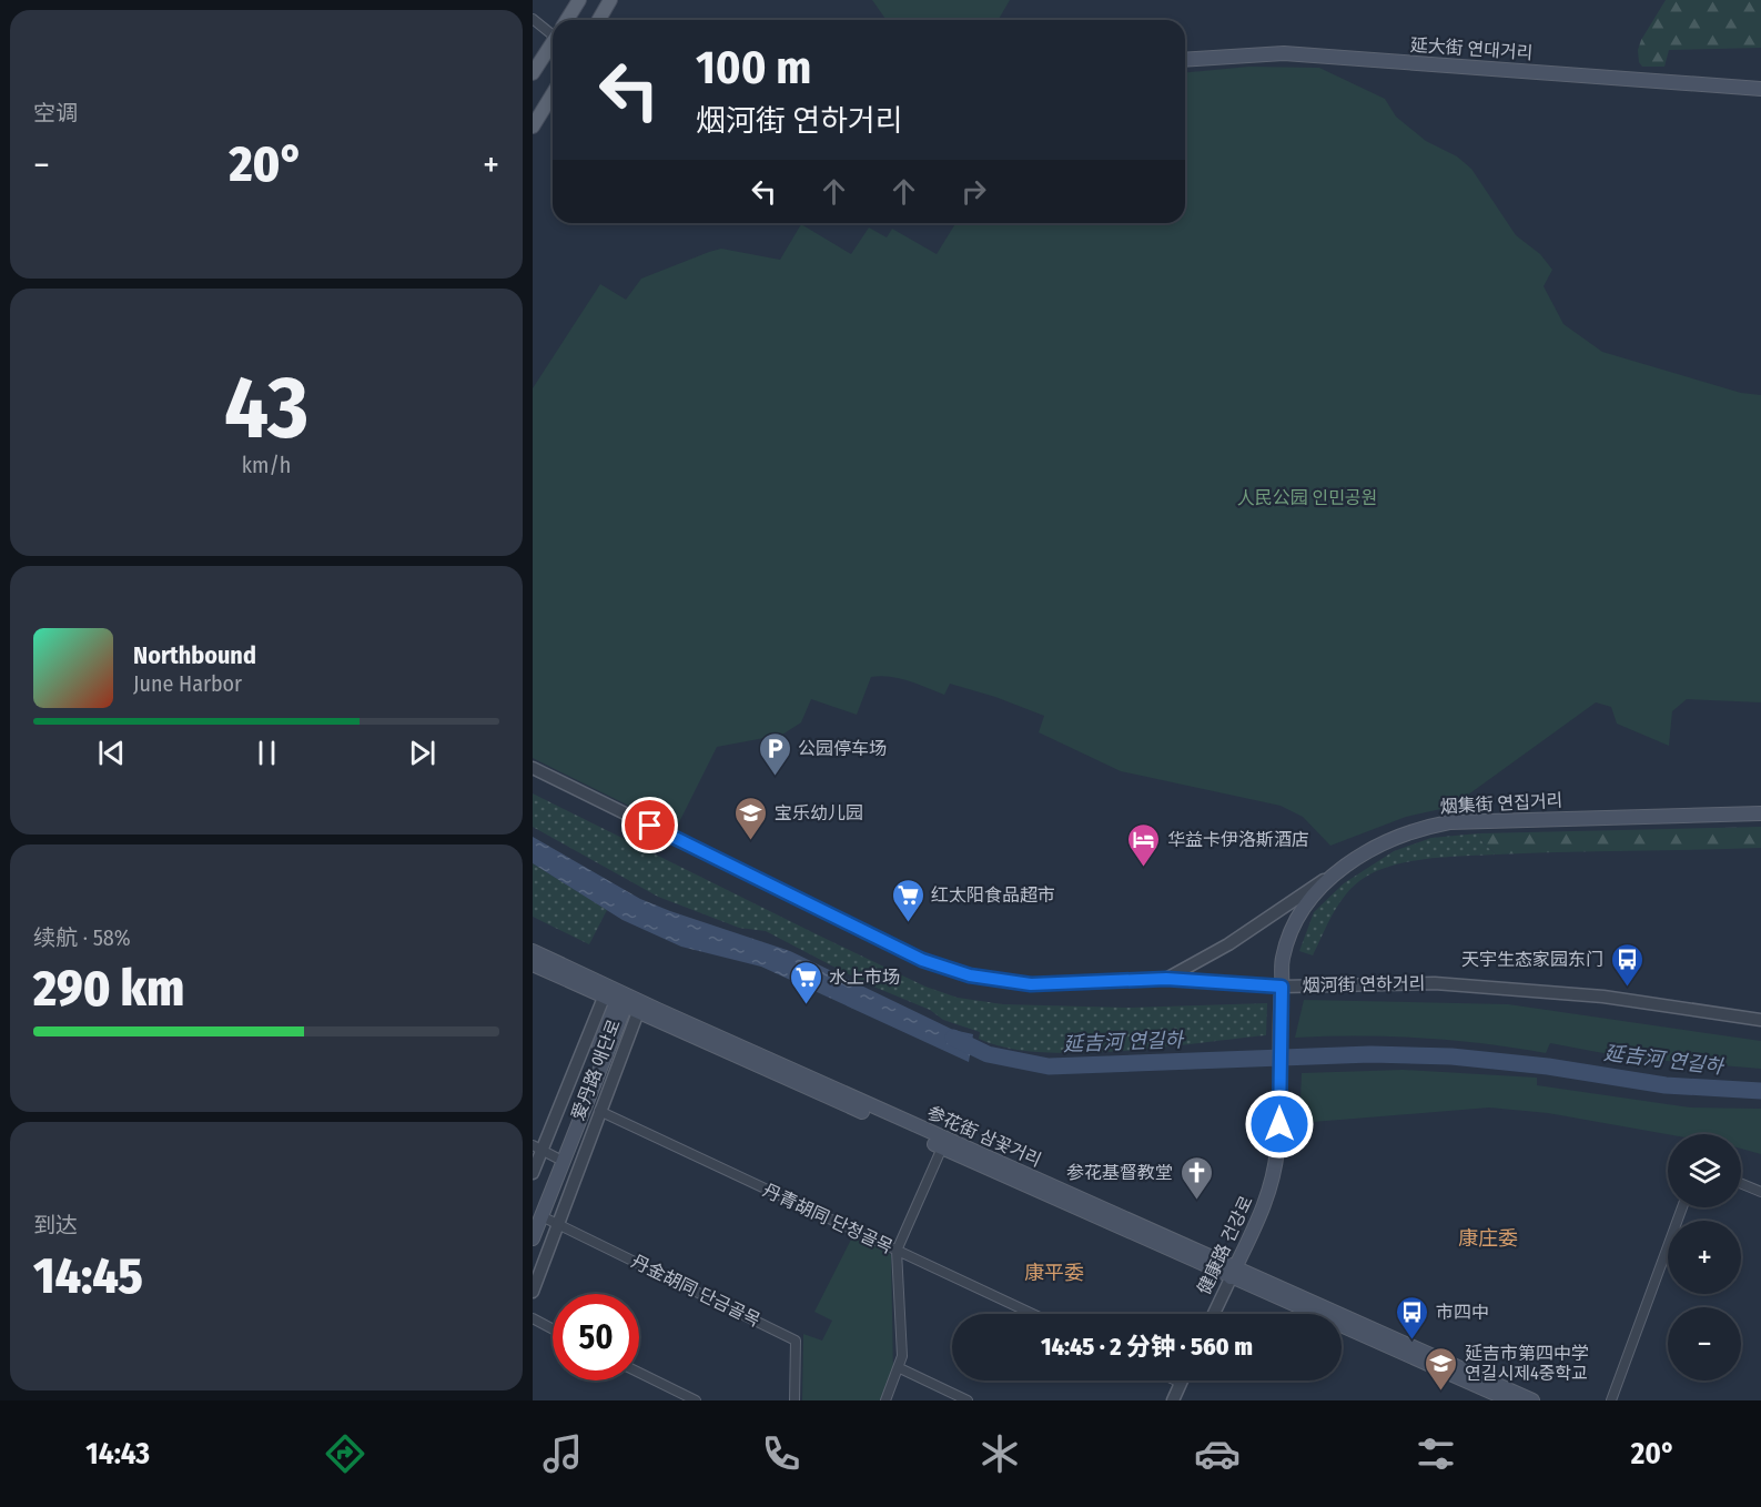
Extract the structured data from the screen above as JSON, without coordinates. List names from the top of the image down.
{
  "streets": {
    "main road": [
      "延大街 연대거리",
      "烟集街 연집거리",
      "爱丹路 애단로",
      "参花街 삼꽃거리",
      "健康路 건강로"
    ],
    "street": ["烟河街 연하거리", "丹青胡同 단청골목", "丹金胡同 단금골목"]
  },
  "crossings": [
    ["烟集街 연집거리", "烟河街 연하거리"],
    ["烟集街 연집거리", "健康路 건강로"],
    ["烟河街 연하거리", "健康路 건강로"],
    ["爱丹路 애단로", "参花街 삼꽃거리"],
    ["爱丹路 애단로", "丹青胡同 단청골목"],
    ["爱丹路 애단로", "丹金胡同 단금골목"],
    ["参花街 삼꽃거리", "健康路 건강로"]
  ],
  "districts": ["康庄委", "康平委"],
  "water": ["延吉河 연길하"],
  "parks": ["人民公园 인민공원"],
  "places": {
    "parking": ["公园停车场"],
    "school or university": ["宝乐幼儿园", "延吉市第四中学 연길시제4중학교"],
    "hotel": ["华益卡伊洛斯酒店"],
    "supermarket": ["红太阳食品超市", "水上市场"],
    "bus stop": ["天宇生态家园东门", "市四中"],
    "church": ["参花基督教堂"]
  },
  "page": {
    "tile": [
      "空调",
      ["43", "km/h"],
      ["续航 · 58%", "290 km"],
      ["到达", "14:45"]
    ],
    "turn": ["100 m", "烟河街 연하거리"],
    "heat": ["−", "20°", "+"],
    "song": ["Northbound", "June Harbor"],
    "map_buttons": ["+", "−"],
    "limit": "50",
    "trip": "14:45 · 2 分钟 · 560 m",
    "tabs": ["14:43", "20°"]
  }
}
